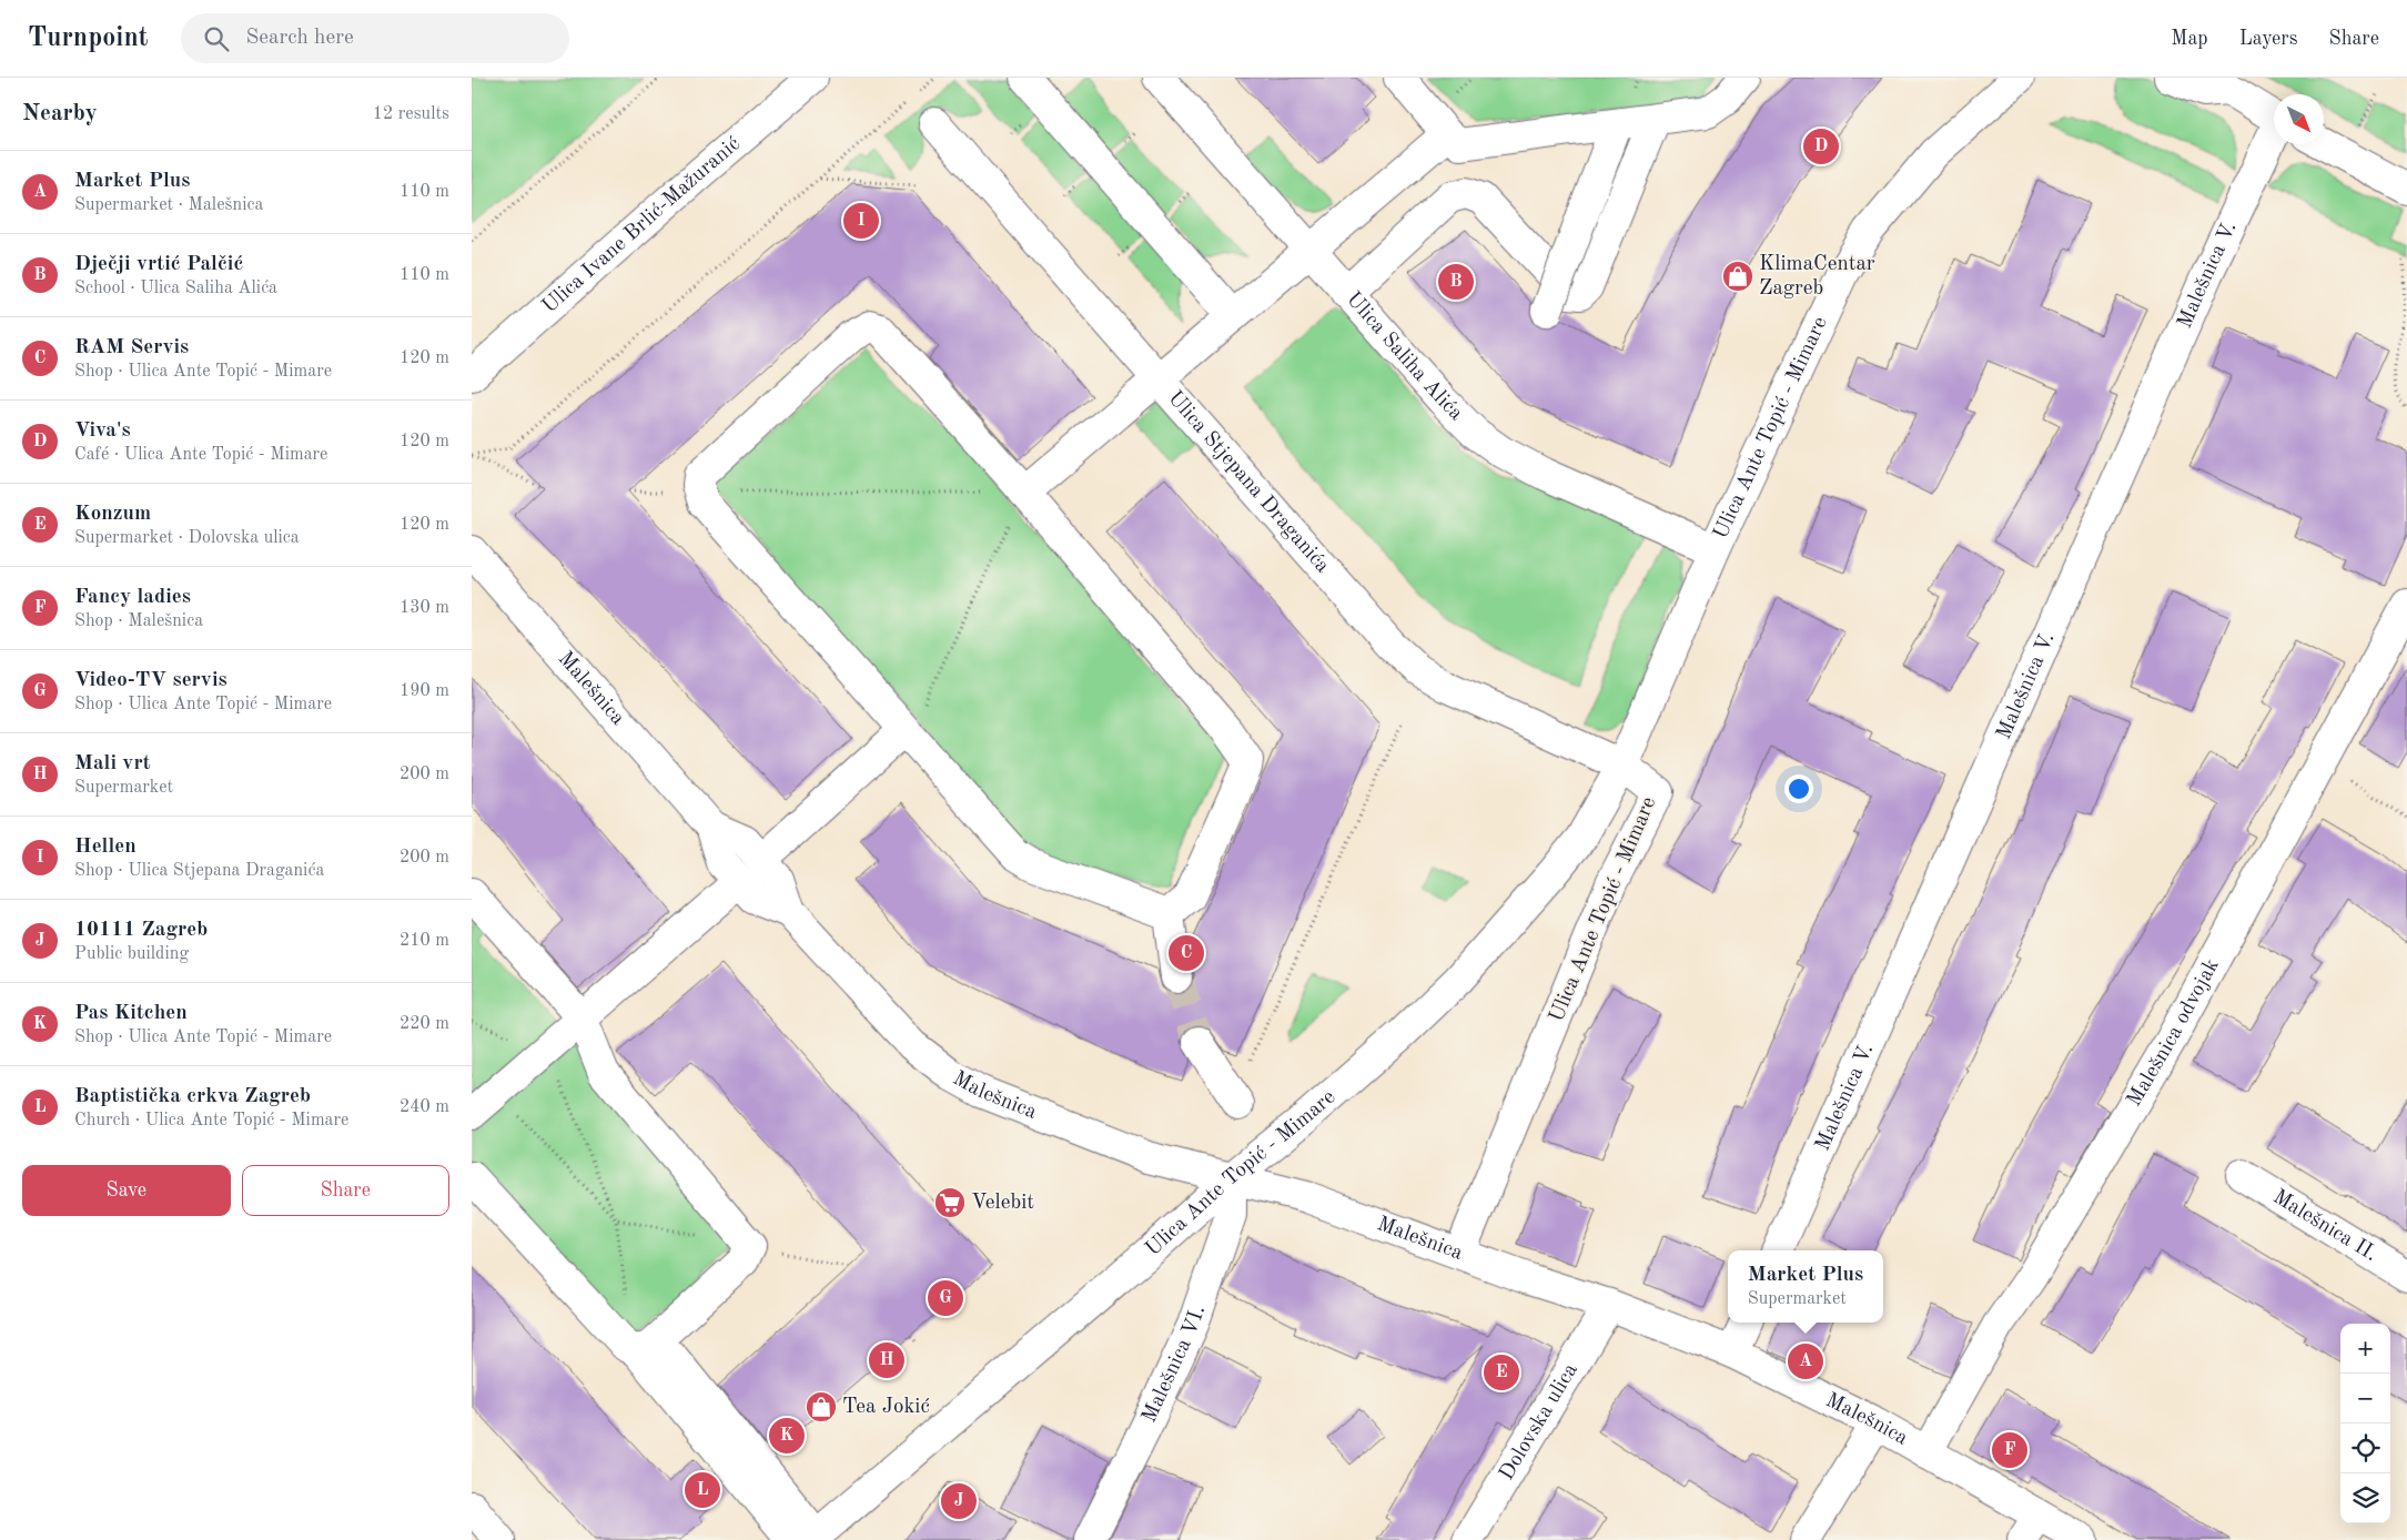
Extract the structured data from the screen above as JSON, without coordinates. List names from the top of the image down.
{
  "streets": {
    "street": [
      "Ulica Ivane Brlić-Mažuranić",
      "Malešnica V.",
      "Ulica Saliha Alića",
      "Ulica Ante Topić - Mimare",
      "Ulica Stjepana Draganića",
      "Malešnica",
      "Malešnica odvojak",
      "Malešnica II.",
      "Malešnica VI.",
      "Dolovska ulica"
    ]
  },
  "crossings": [
    ["Ulica Saliha Alića", "Ulica Ante Topić - Mimare"],
    ["Ulica Ante Topić - Mimare", "Ulica Stjepana Draganića"],
    ["Ulica Ante Topić - Mimare", "Malešnica"],
    ["Ulica Ante Topić - Mimare", "Malešnica VI."],
    ["Malešnica", "Malešnica odvojak"],
    ["Malešnica", "Malešnica VI."],
    ["Malešnica", "Dolovska ulica"]
  ],
  "places": {
    "shop": ["KlimaCentar Zagreb", "Tea Jokić"],
    "supermarket": ["Velebit"]
  },
  "north": "bottom right",
  "page": {
    "header": "Turnpoint",
    "search": "Search here",
    "nav": ["Map", "Layers", "Share"],
    "heading": ["Nearby", "12 results"],
    "pins": [
      "D",
      "I",
      "B",
      "C",
      "G",
      "H",
      "A",
      "E",
      "K",
      "F",
      "L",
      "J"
    ],
    "list": [
      {
        "mark": "A",
        "name": "Market Plus",
        "note": "Supermarket · Malešnica",
        "value": "110 m"
      },
      {
        "mark": "B",
        "name": "Dječji vrtić Palčić",
        "note": "School · Ulica Saliha Alića",
        "value": "110 m"
      },
      {
        "mark": "C",
        "name": "RAM Servis",
        "note": "Shop · Ulica Ante Topić - Mimare",
        "value": "120 m"
      },
      {
        "mark": "D",
        "name": "Viva's",
        "note": "Café · Ulica Ante Topić - Mimare",
        "value": "120 m"
      },
      {
        "mark": "E",
        "name": "Konzum",
        "note": "Supermarket · Dolovska ulica",
        "value": "120 m"
      },
      {
        "mark": "F",
        "name": "Fancy ladies",
        "note": "Shop · Malešnica",
        "value": "130 m"
      },
      {
        "mark": "G",
        "name": "Video-TV servis",
        "note": "Shop · Ulica Ante Topić - Mimare",
        "value": "190 m"
      },
      {
        "mark": "H",
        "name": "Mali vrt",
        "note": "Supermarket",
        "value": "200 m"
      },
      {
        "mark": "I",
        "name": "Hellen",
        "note": "Shop · Ulica Stjepana Draganića",
        "value": "200 m"
      },
      {
        "mark": "J",
        "name": "10111 Zagreb",
        "note": "Public building",
        "value": "210 m"
      },
      {
        "mark": "K",
        "name": "Pas Kitchen",
        "note": "Shop · Ulica Ante Topić - Mimare",
        "value": "220 m"
      },
      {
        "mark": "L",
        "name": "Baptistička crkva Zagreb",
        "note": "Church · Ulica Ante Topić - Mimare",
        "value": "240 m"
      }
    ],
    "buttons": ["Save", "Share"],
    "popup": ["Market Plus", "Supermarket"],
    "map_buttons": ["+", "−"]
  }
}
